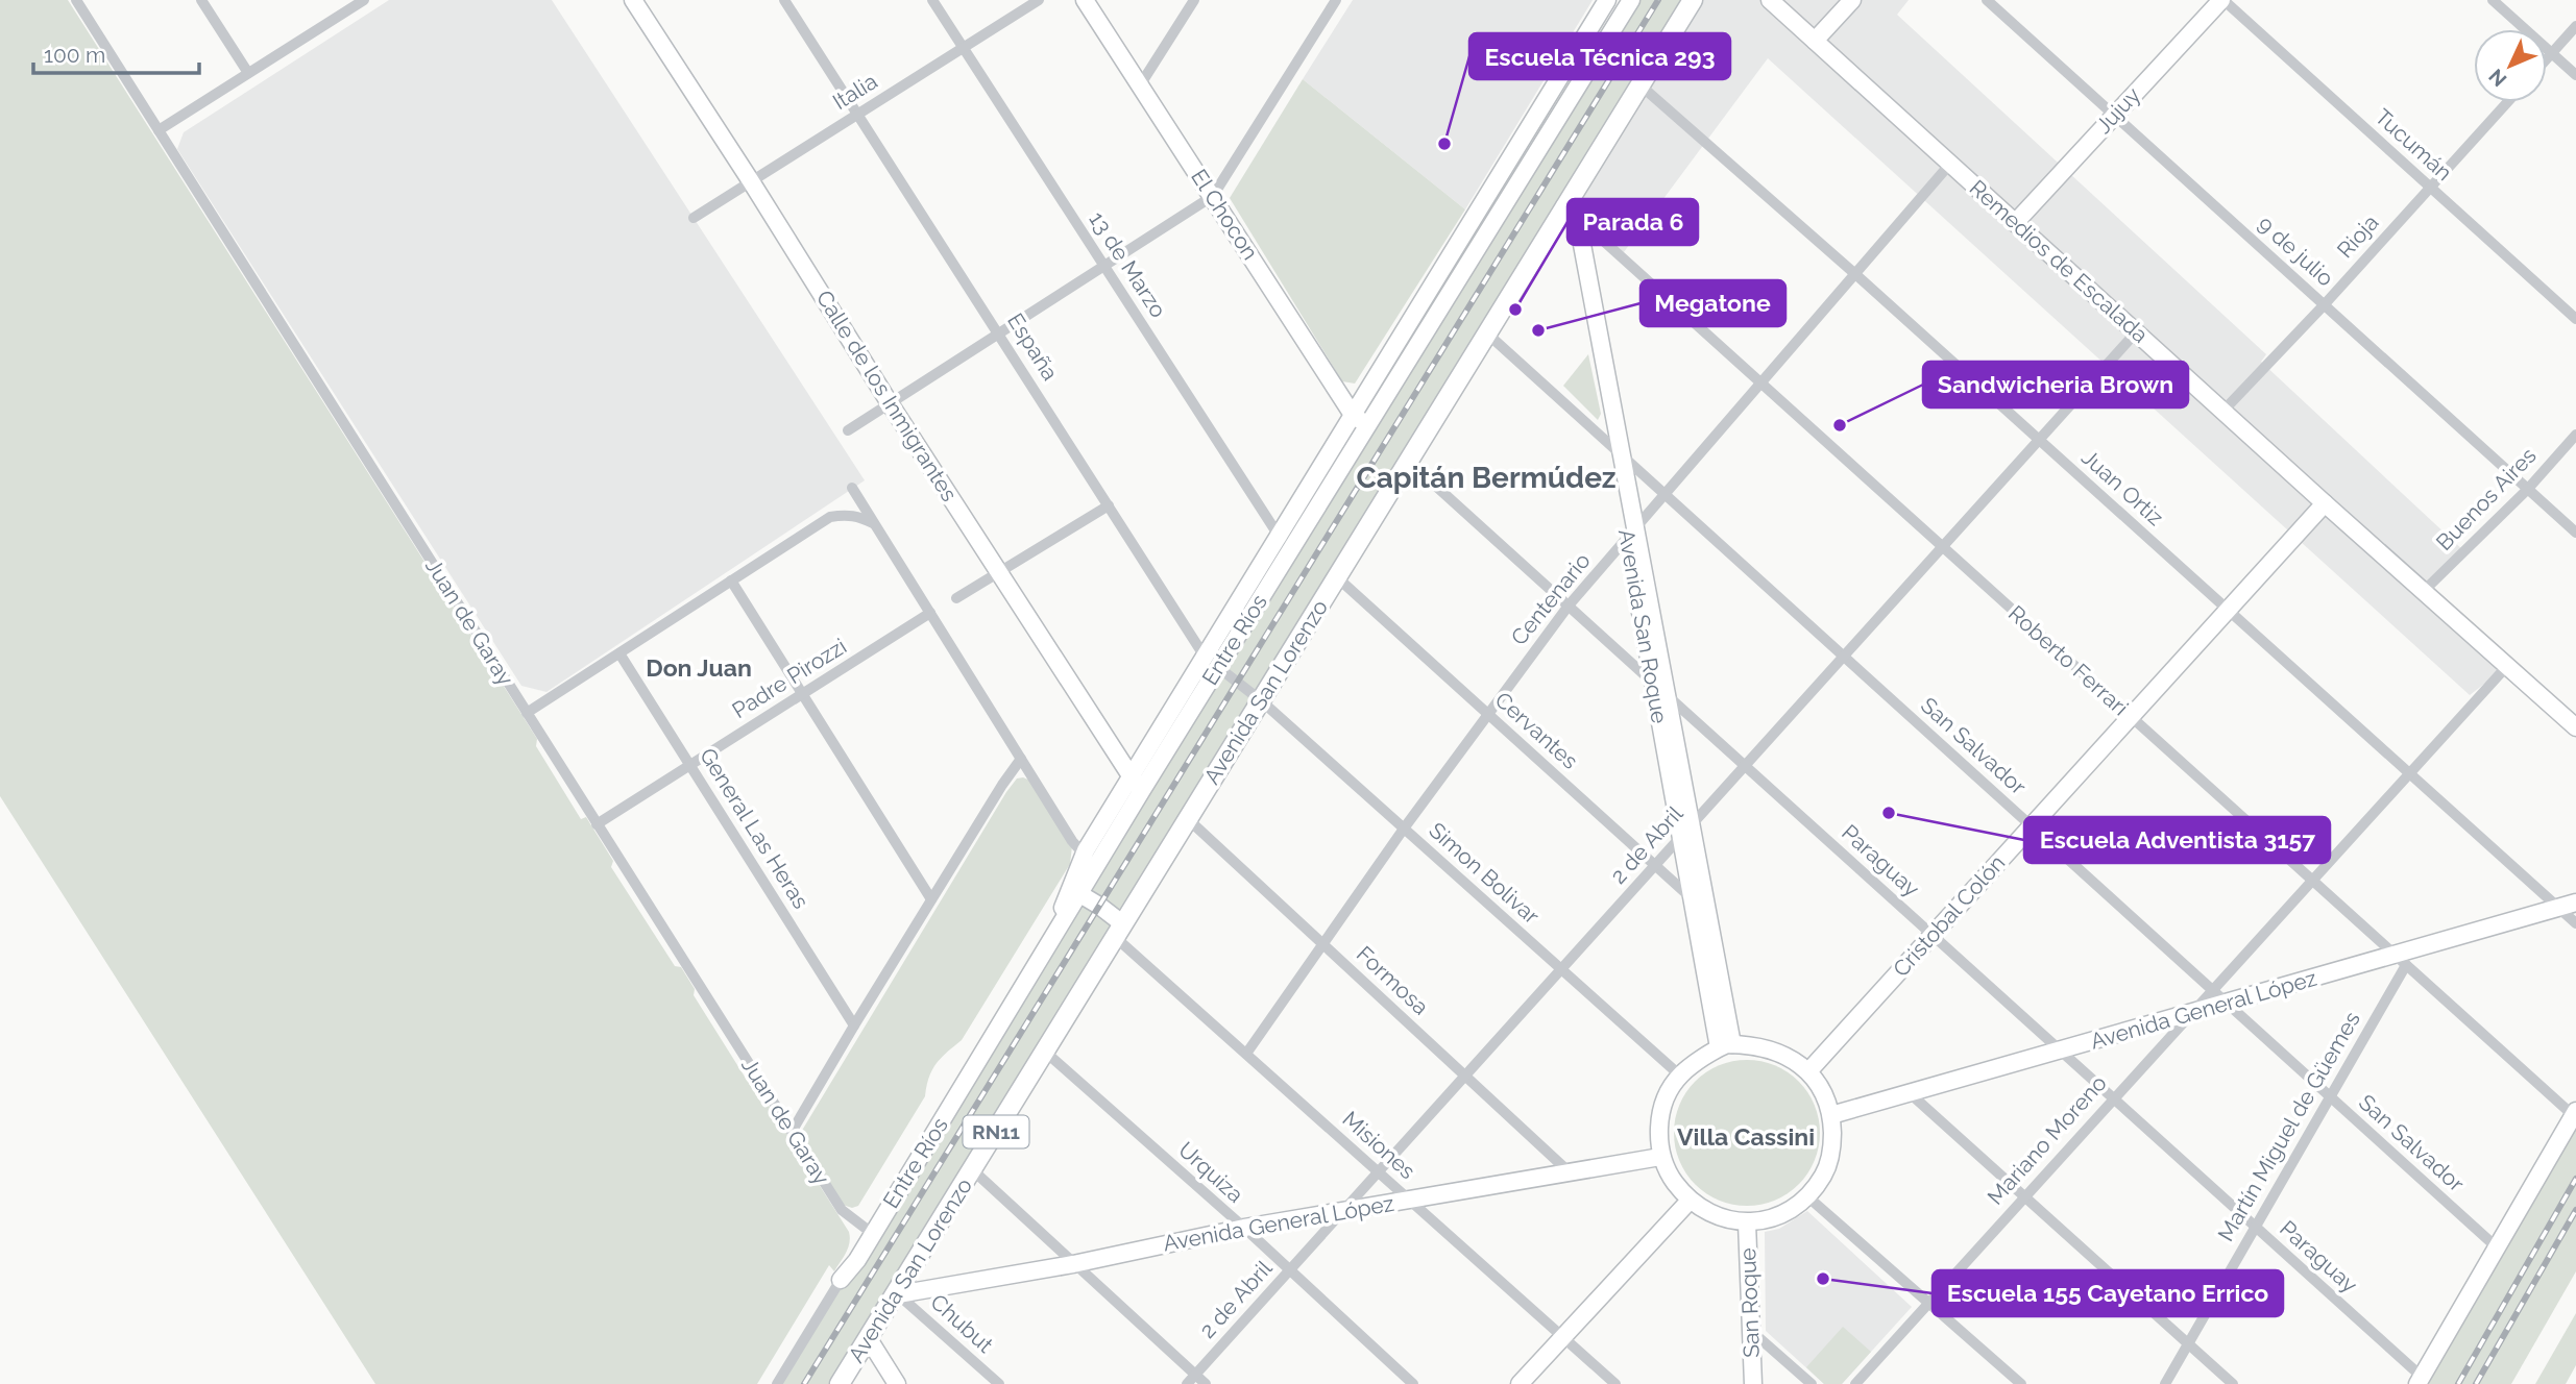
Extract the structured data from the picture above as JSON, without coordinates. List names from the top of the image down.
{
  "streets": {
    "main road": ["Avenida San Lorenzo", "RN11"],
    "street": [
      "Italia",
      "Jujuy",
      "Tucumán",
      "El Chocon",
      "Rioja",
      "9 de julio",
      "Remedios de Escalada",
      "13 de Marzo",
      "España",
      "Calle de los Inmigrantes",
      "Juan Ortiz",
      "Buenos Aires",
      "Centenario",
      "Juan de Garay",
      "Avenida San Roque",
      "Entre Ríos",
      "Roberto Ferrari",
      "Padre Pirozzi",
      "Cervantes",
      "San Salvador",
      "General Las Heras",
      "2 de Abril",
      "Paraguay",
      "Simon Bolivar",
      "Cristobal Colón",
      "Formosa",
      "Avenida General López",
      "Martín Miguel de Güemes",
      "Mariano Moreno",
      "Misiones",
      "Urquiza",
      "San Roque",
      "Chubut"
    ]
  },
  "crossings": [
    ["Italia", "13 de Marzo"],
    ["Italia", "España"],
    ["Italia", "Calle de los Inmigrantes"],
    ["Jujuy", "Tucumán"],
    ["Jujuy", "9 de julio"],
    ["Jujuy", "Remedios de Escalada"],
    ["Tucumán", "Rioja"],
    ["El Chocon", "Entre Ríos"],
    ["Rioja", "9 de julio"],
    ["Rioja", "Remedios de Escalada"],
    ["9 de julio", "Buenos Aires"],
    ["Remedios de Escalada", "Buenos Aires"],
    ["Remedios de Escalada", "Centenario"],
    ["Remedios de Escalada", "2 de Abril"],
    ["Remedios de Escalada", "Cristobal Colón"],
    ["Remedios de Escalada", "Mariano Moreno"],
    ["13 de Marzo", "Entre Ríos"],
    ["España", "Entre Ríos"],
    ["España", "Avenida San Lorenzo"],
    ["España", "Simon Bolivar"],
    ["Calle de los Inmigrantes", "Entre Ríos"],
    ["Juan Ortiz", "Centenario"],
    ["Juan Ortiz", "Avenida San Lorenzo"],
    ["Juan Ortiz", "2 de Abril"],
    ["Juan Ortiz", "Cristobal Colón"],
    ["Juan Ortiz", "Avenida General López"],
    ["Juan Ortiz", "Mariano Moreno"],
    ["Centenario", "Avenida San Roque"],
    ["Centenario", "Roberto Ferrari"],
    ["Centenario", "Cervantes"],
    ["Centenario", "San Salvador"],
    ["Centenario", "Paraguay"],
    ["Centenario", "Simon Bolivar"],
    ["Centenario", "Formosa"],
    ["Centenario", "Misiones"],
    ["Juan de Garay", "Entre Ríos"],
    ["Juan de Garay", "Padre Pirozzi"],
    ["Avenida San Roque", "Roberto Ferrari"],
    ["Avenida San Roque", "Avenida San Lorenzo"],
    ["Avenida San Roque", "Cervantes"],
    ["Avenida San Roque", "San Salvador"],
    ["Avenida San Roque", "2 de Abril"],
    ["Avenida San Roque", "Paraguay"],
    ["Avenida San Roque", "Simon Bolivar"],
    ["Avenida San Roque", "Cristobal Colón"],
    ["Avenida San Roque", "Avenida General López"],
    ["Avenida San Roque", "San Roque"],
    ["Roberto Ferrari", "Avenida San Lorenzo"],
    ["Roberto Ferrari", "2 de Abril"],
    ["Roberto Ferrari", "Cristobal Colón"],
    ["Roberto Ferrari", "Avenida General López"],
    ["Roberto Ferrari", "Martín Miguel de Güemes"],
    ["Roberto Ferrari", "Mariano Moreno"],
    ["Padre Pirozzi", "General Las Heras"],
    ["Avenida San Lorenzo", "Cervantes"],
    ["Avenida San Lorenzo", "San Salvador"],
    ["Avenida San Lorenzo", "Paraguay"],
    ["Avenida San Lorenzo", "Simon Bolivar"],
    ["Avenida San Lorenzo", "Formosa"],
    ["Avenida San Lorenzo", "Avenida General López"],
    ["Avenida San Lorenzo", "Misiones"],
    ["Avenida San Lorenzo", "Urquiza"],
    ["Avenida San Lorenzo", "Chubut"],
    ["Cervantes", "2 de Abril"],
    ["San Salvador", "2 de Abril"],
    ["San Salvador", "Cristobal Colón"],
    ["San Salvador", "Avenida General López"],
    ["San Salvador", "Martín Miguel de Güemes"],
    ["San Salvador", "Mariano Moreno"],
    ["2 de Abril", "Paraguay"],
    ["2 de Abril", "Simon Bolivar"],
    ["2 de Abril", "Formosa"],
    ["2 de Abril", "Avenida General López"],
    ["2 de Abril", "Misiones"],
    ["2 de Abril", "Urquiza"],
    ["Paraguay", "Cristobal Colón"],
    ["Paraguay", "Avenida General López"],
    ["Paraguay", "Martín Miguel de Güemes"],
    ["Paraguay", "Mariano Moreno"],
    ["Simon Bolivar", "Cristobal Colón"],
    ["Simon Bolivar", "Avenida General López"],
    ["Simon Bolivar", "San Roque"],
    ["Cristobal Colón", "Avenida General López"],
    ["Cristobal Colón", "San Roque"],
    ["Formosa", "Avenida General López"],
    ["Avenida General López", "Martín Miguel de Güemes"],
    ["Avenida General López", "Mariano Moreno"],
    ["Avenida General López", "Misiones"],
    ["Avenida General López", "Urquiza"],
    ["Avenida General López", "San Roque"],
    ["Avenida General López", "Chubut"]
  ],
  "districts": ["Capitán Bermúdez", "Don Juan", "Villa Cassini"],
  "places": [
    "Escuela Técnica 293",
    "Parada 6",
    "Megatone",
    "Sandwicheria Brown",
    "Escuela Adventista 3157",
    "Escuela 155 Cayetano Errico"
  ],
  "scale_bar": "100 m",
  "north": "bottom left"
}
